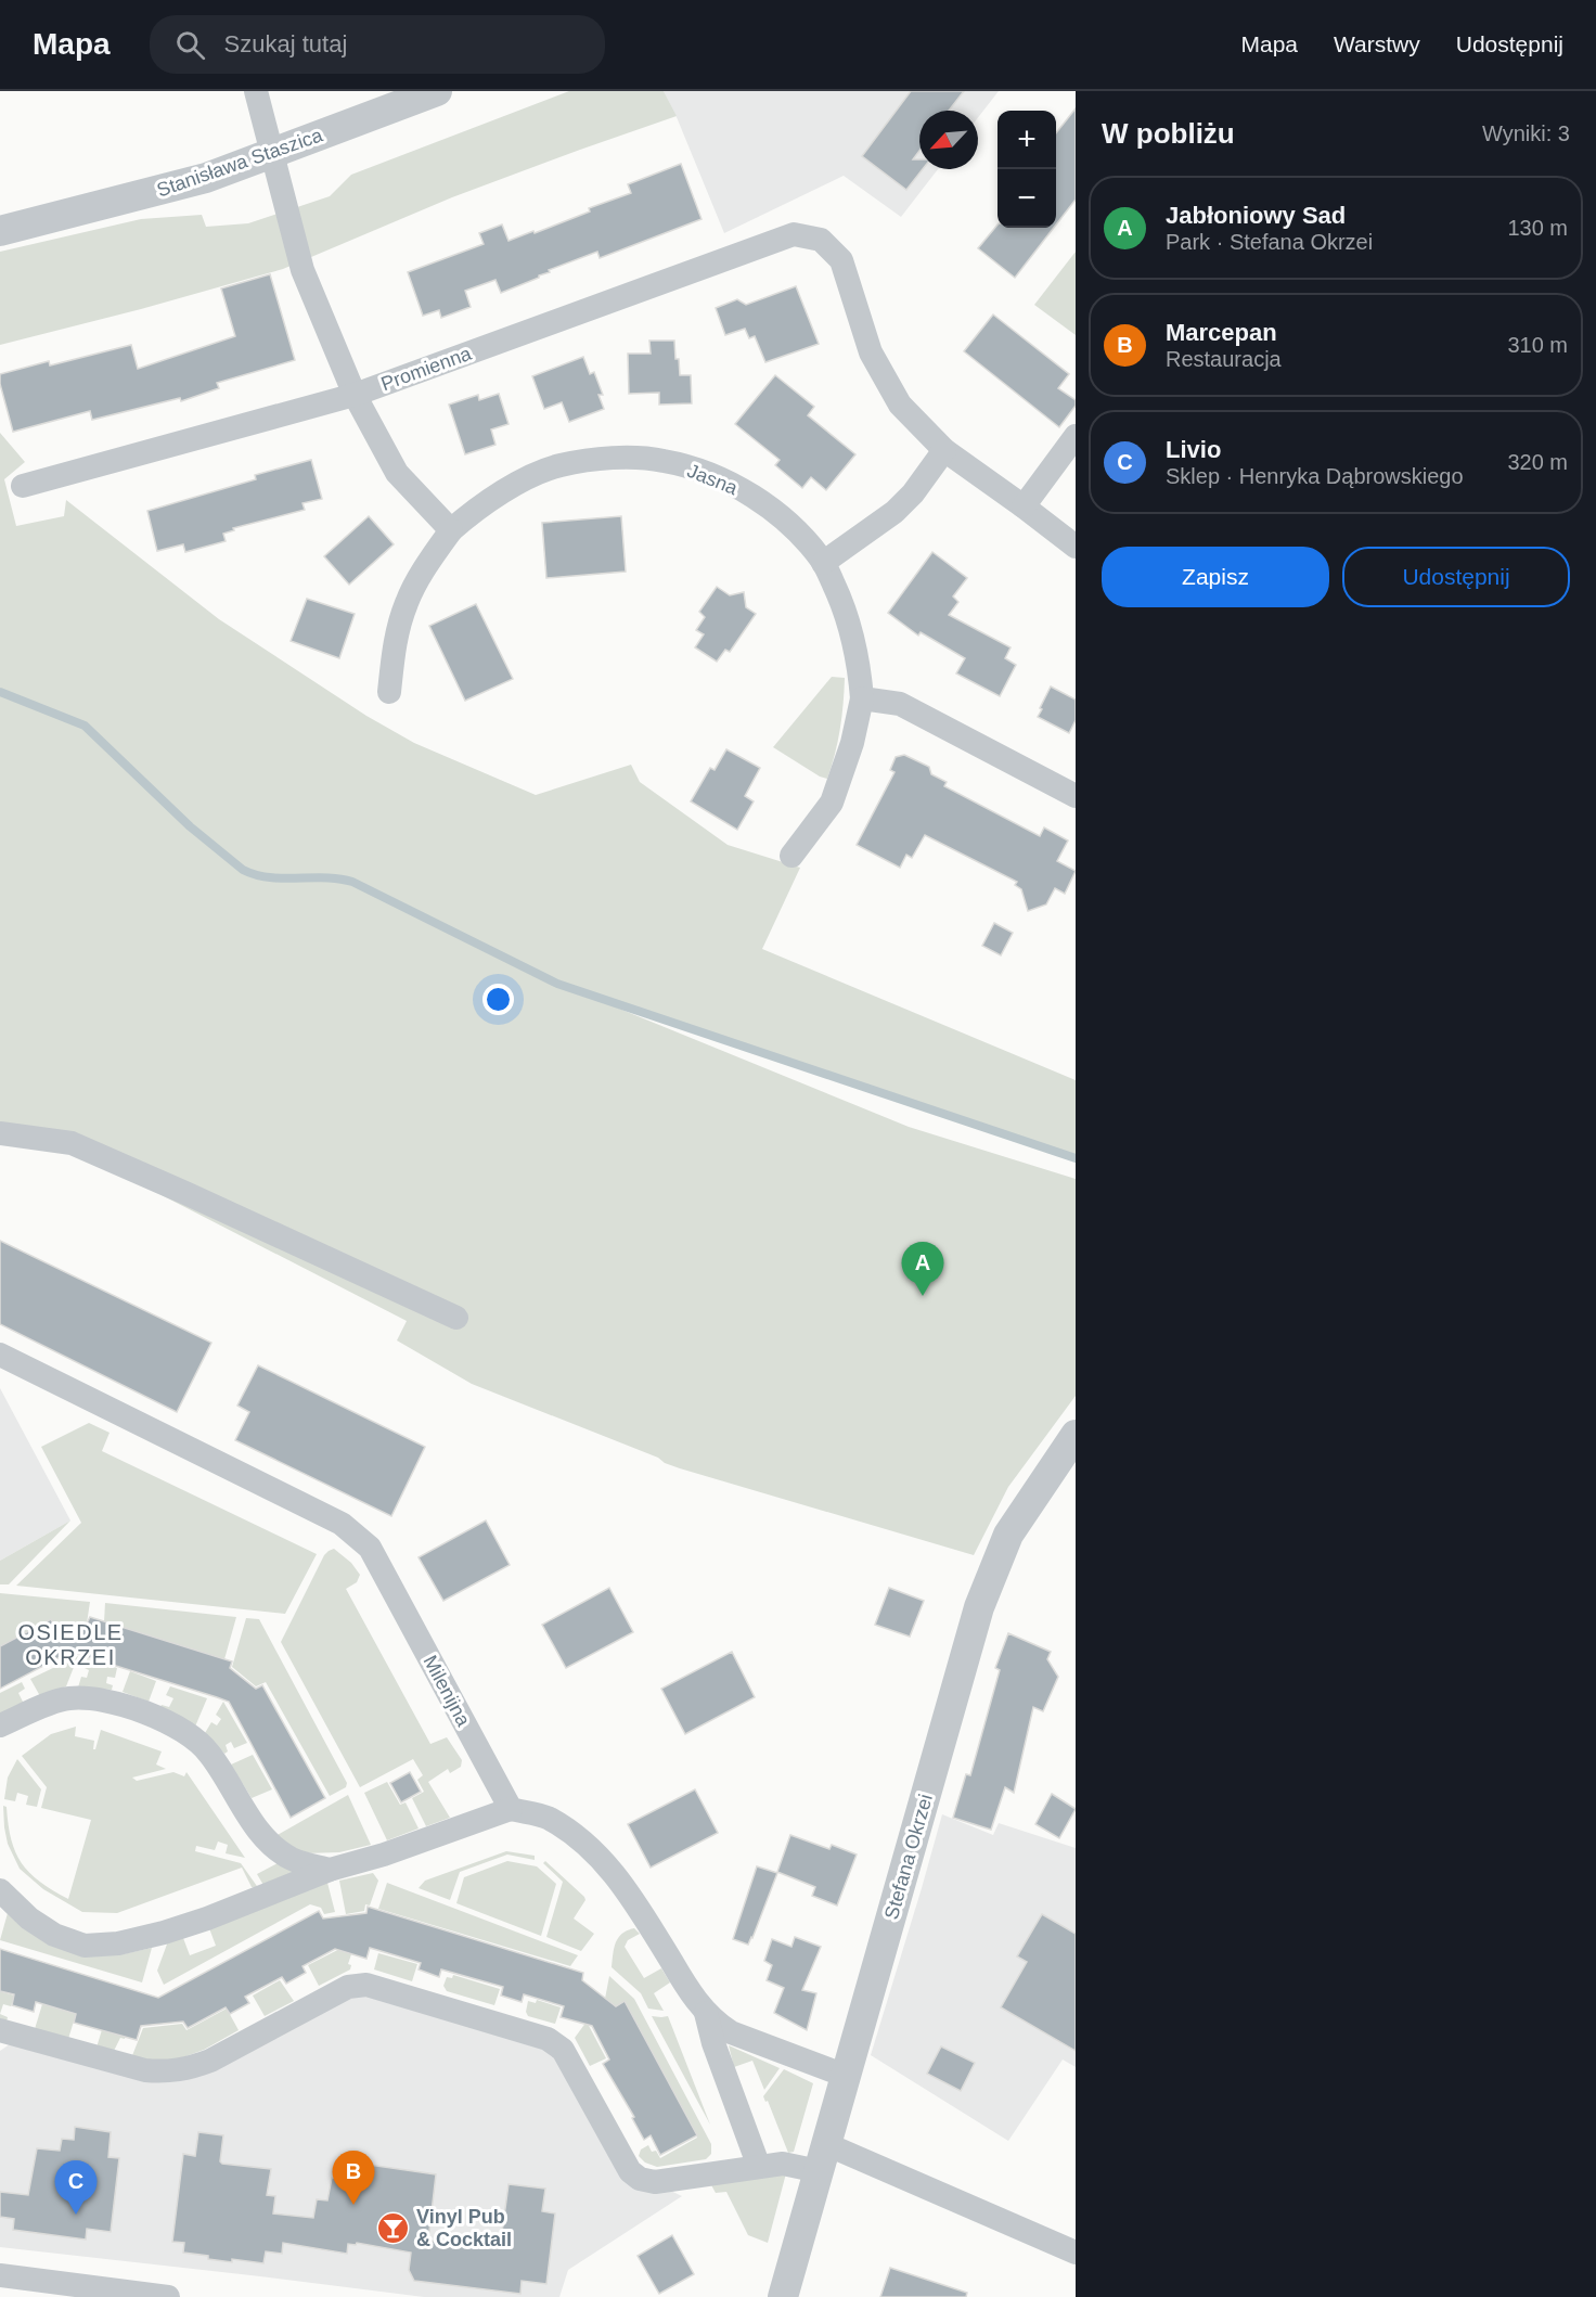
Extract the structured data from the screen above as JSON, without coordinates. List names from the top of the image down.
{
  "streets": {
    "street": [
      "Stanisława Staszica",
      "Promienna",
      "Jasna",
      "Milenijna",
      "Stefana Okrzei"
    ]
  },
  "districts": ["OSIEDLE OKRZEI"],
  "places": {
    "bar": ["Vinyl Pub & Cocktail"]
  },
  "north": "bottom left",
  "page": {
    "header": "Mapa",
    "search": "Szukaj tutaj",
    "nav": ["Mapa", "Warstwy", "Udostępnij"],
    "heading": ["W pobliżu", "Wyniki: 3"],
    "map_buttons": ["+", "−"],
    "list": [
      {
        "mark": "A",
        "name": "Jabłoniowy Sad",
        "note": "Park · Stefana Okrzei",
        "value": "130 m"
      },
      {
        "mark": "B",
        "name": "Marcepan",
        "note": "Restauracja",
        "value": "310 m"
      },
      {
        "mark": "C",
        "name": "Livio",
        "note": "Sklep · Henryka Dąbrowskiego",
        "value": "320 m"
      }
    ],
    "buttons": ["Zapisz", "Udostępnij"],
    "pins": ["A", "B", "C"]
  }
}
